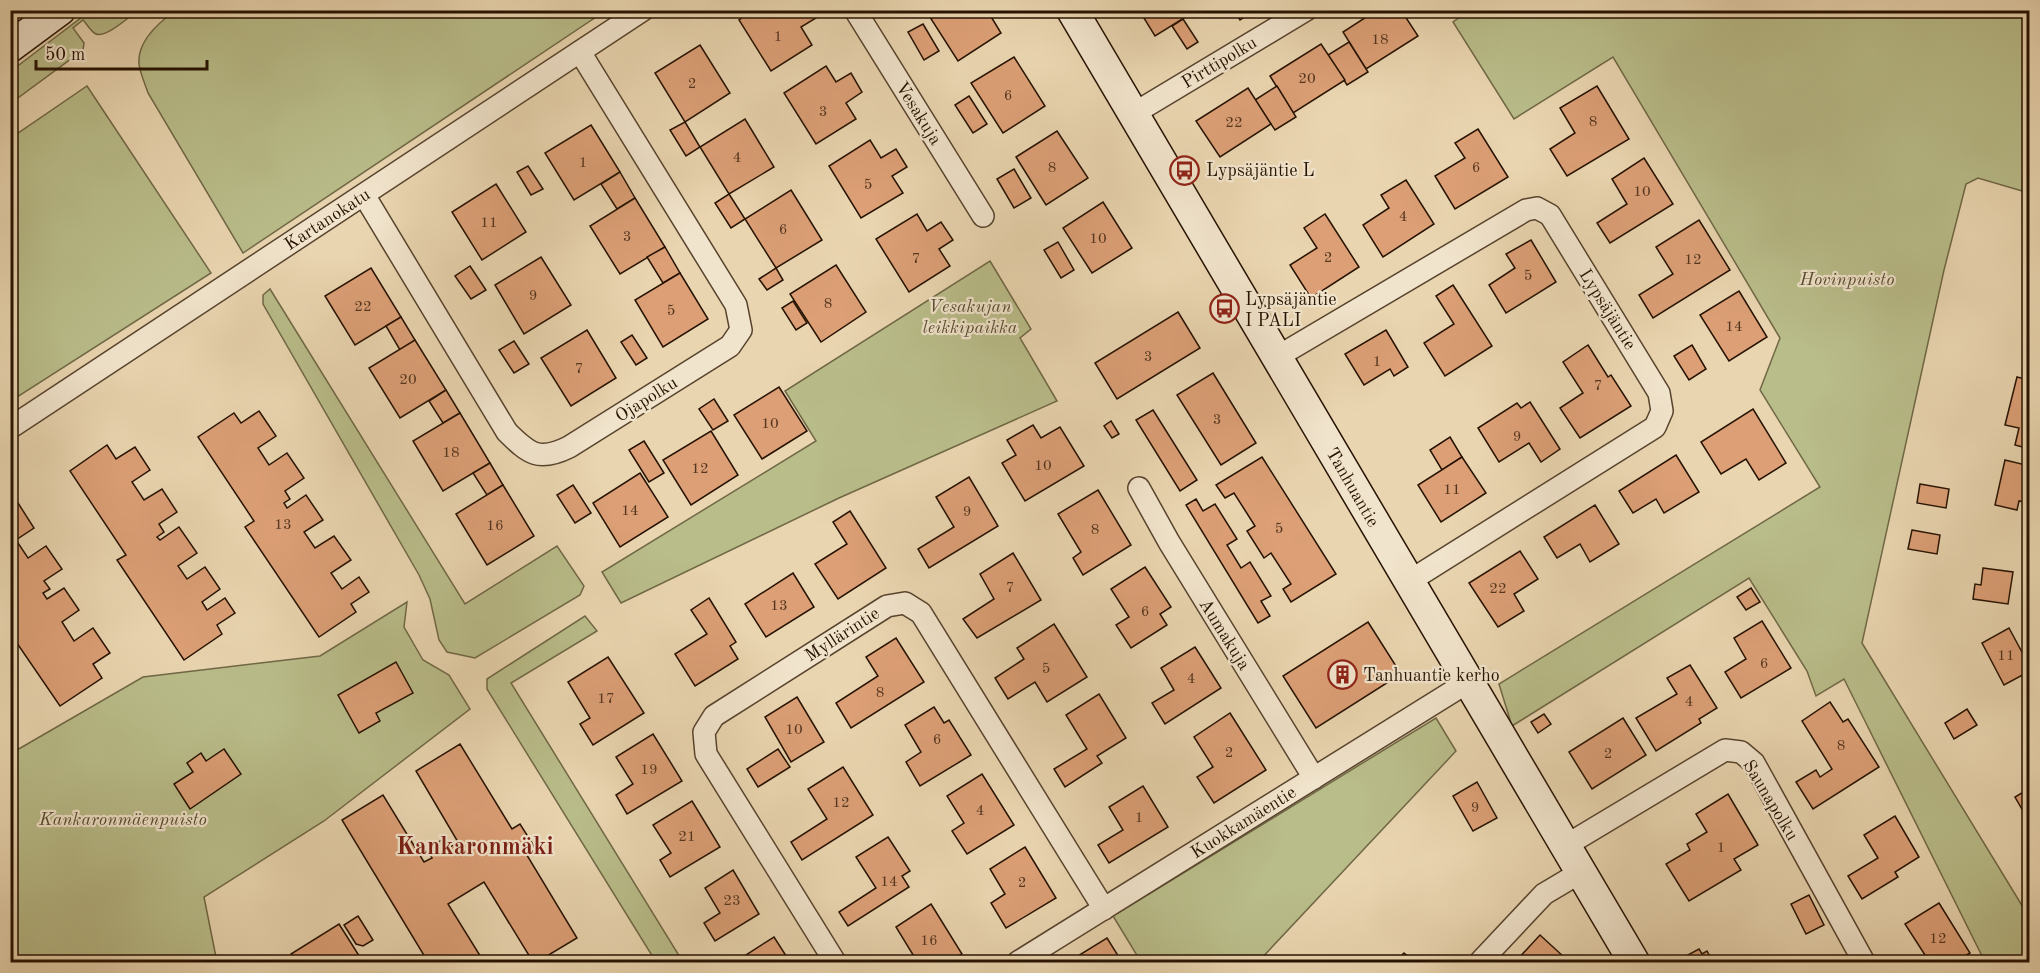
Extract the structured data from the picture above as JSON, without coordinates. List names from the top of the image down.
{
  "streets": {
    "street": [
      "Pirttipolku",
      "Vesakuja",
      "Kartanokatu",
      "Lypsäjäntie",
      "Ojapolku",
      "Tanhuantie",
      "Myllärintie",
      "Aumakuja",
      "Saunapolku",
      "Kuokkamäentie"
    ]
  },
  "crossings": [
    ["Pirttipolku", "Tanhuantie"],
    ["Kartanokatu", "Ojapolku"],
    ["Lypsäjäntie", "Tanhuantie"],
    ["Tanhuantie", "Saunapolku"],
    ["Tanhuantie", "Kuokkamäentie"],
    ["Myllärintie", "Kuokkamäentie"],
    ["Aumakuja", "Kuokkamäentie"]
  ],
  "districts": ["Kankaronmäki"],
  "parks": ["Hovinpuisto", "Vesakujan leikkipaikka", "Kankaronmäenpuisto"],
  "places": {
    "bus stop": ["Lypsäjäntie L", "Lypsäjäntie I PALI"],
    "building": ["Tanhuantie kerho"]
  },
  "house_numbers": [
    "1",
    "18",
    "20",
    "2",
    "6",
    "3",
    "8",
    "22",
    "4",
    "1",
    "8",
    "6",
    "5",
    "10",
    "4",
    "11",
    "6",
    "3",
    "10",
    "2",
    "7",
    "12",
    "5",
    "9",
    "8",
    "22",
    "5",
    "14",
    "3",
    "1",
    "7",
    "20",
    "7",
    "3",
    "10",
    "9",
    "18",
    "10",
    "12",
    "11",
    "14",
    "9",
    "13",
    "16",
    "5",
    "8",
    "7",
    "22",
    "13",
    "6",
    "11",
    "6",
    "5",
    "4",
    "8",
    "17",
    "4",
    "10",
    "6",
    "8",
    "2",
    "2",
    "19",
    "12",
    "9",
    "4",
    "1",
    "21",
    "1",
    "14",
    "2",
    "23",
    "12",
    "16"
  ],
  "scale_bar": "50 m"
}
